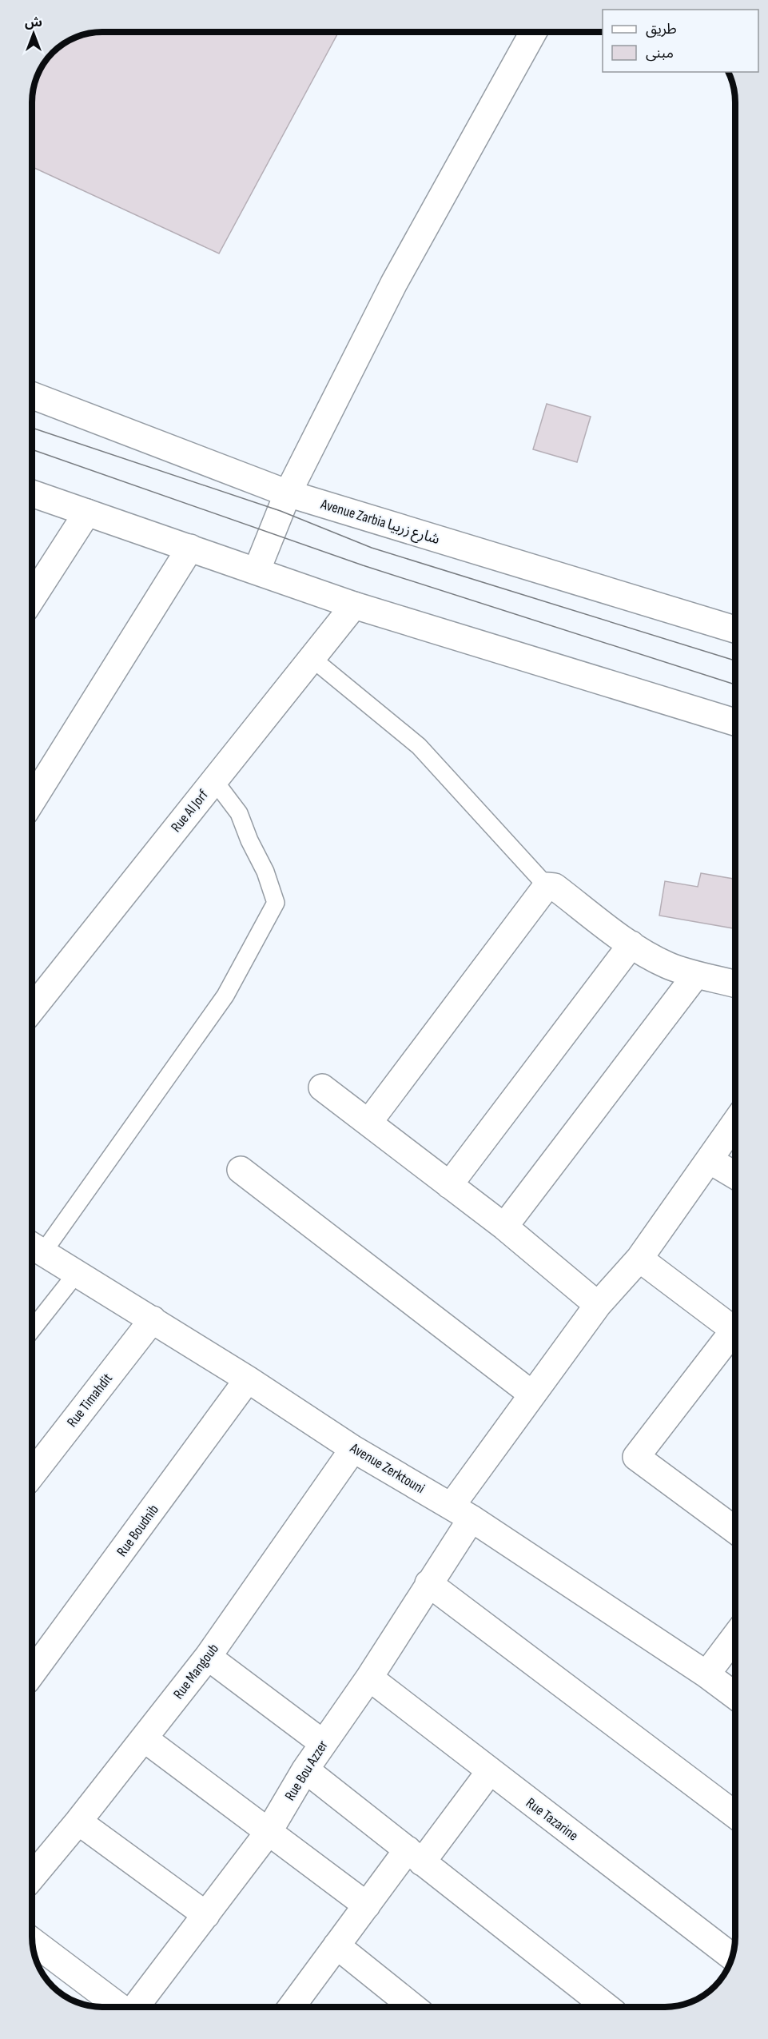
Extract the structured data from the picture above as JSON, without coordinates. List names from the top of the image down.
{
  "streets": {
    "street": [
      "Avenue Zarbia شارع زربيا",
      "Rue Al Jorf",
      "Rue Timahdit",
      "Avenue Zerktouni",
      "Rue Boudnib",
      "Rue Mangoub",
      "Rue Bou Azzer",
      "Rue Tazarine"
    ]
  },
  "crossings": [
    ["Rue Timahdit", "Avenue Zerktouni"],
    ["Avenue Zerktouni", "Rue Boudnib"],
    ["Avenue Zerktouni", "Rue Mangoub"],
    ["Avenue Zerktouni", "Rue Bou Azzer"],
    ["Rue Bou Azzer", "Rue Tazarine"]
  ],
  "legend": ["طريق", "مبنى"],
  "north": "top"
}
